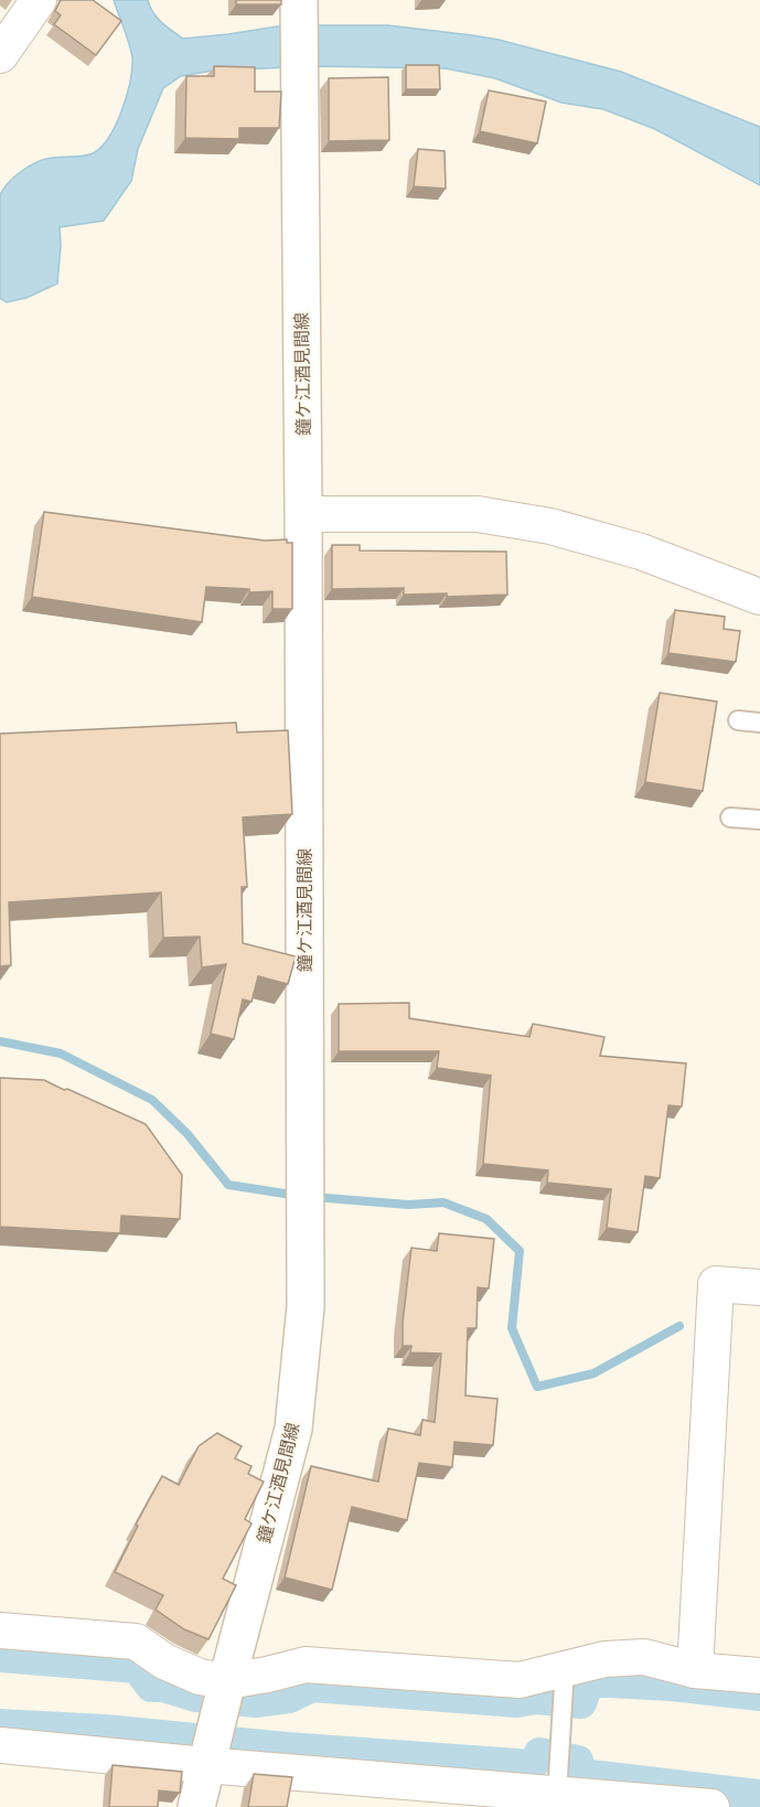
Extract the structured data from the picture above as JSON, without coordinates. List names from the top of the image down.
{
  "streets": {
    "main road": ["鐘ケ江酒見間線"]
  }
}
